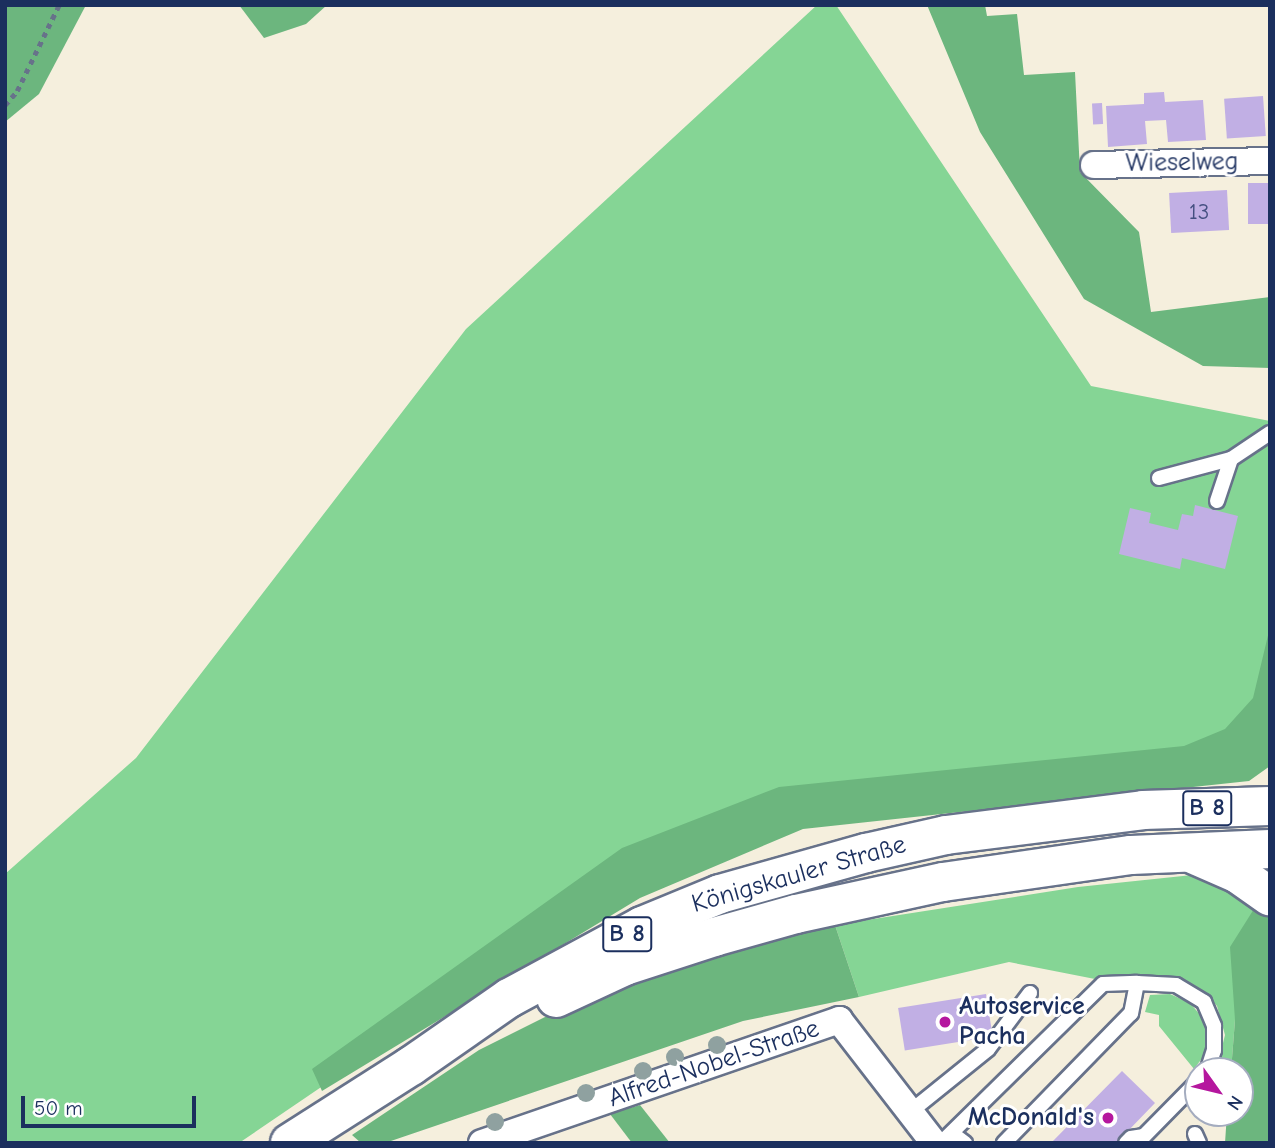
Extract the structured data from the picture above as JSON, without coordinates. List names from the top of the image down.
{
  "streets": {
    "main road": ["B 8", "Königskauler Straße"],
    "street": ["Wieselweg", "Alfred-Nobel-Straße"]
  },
  "crossings": [
    ["B 8", "Königskauler Straße"]
  ],
  "places": ["Autoservice Pacha", "McDonald's"],
  "house_numbers": ["13"],
  "scale_bar": "50 m",
  "north": "bottom right"
}
